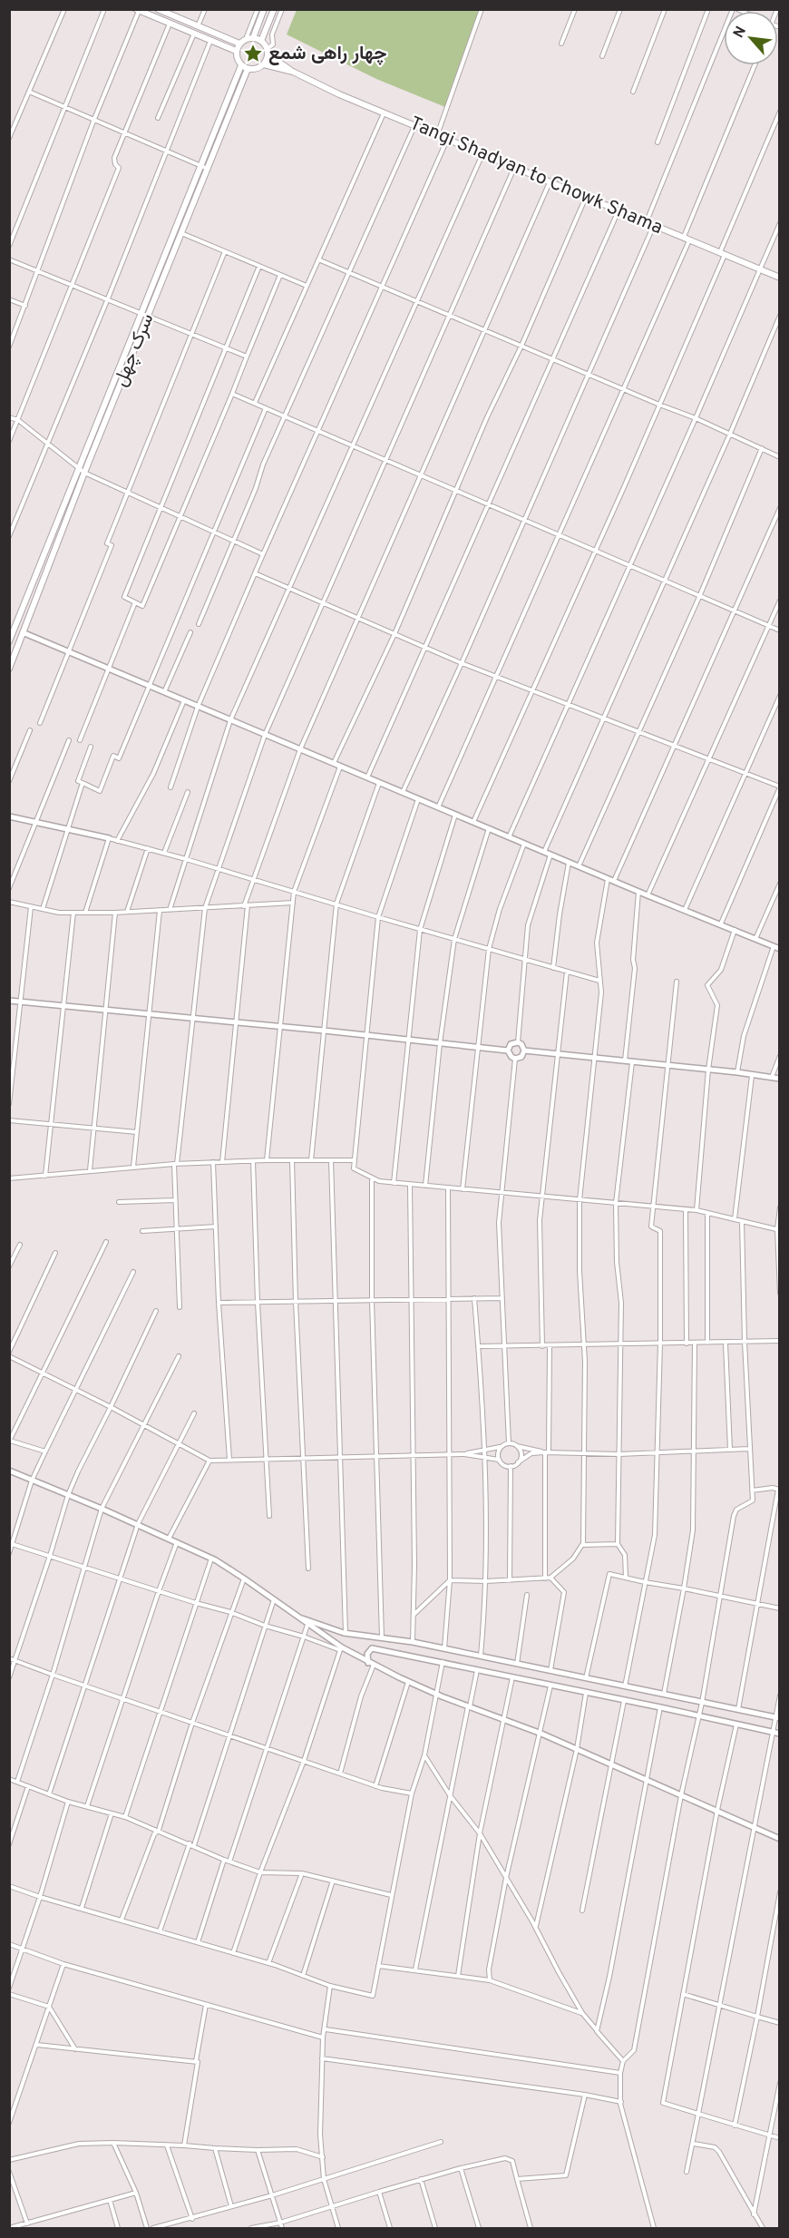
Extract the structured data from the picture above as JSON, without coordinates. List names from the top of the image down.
{
  "streets": {
    "main road": ["Tangi Shadyan to Chowk Shama", "سرک چهل"]
  },
  "places": {
    "place": ["چهار راهی شمع"]
  },
  "north": "top left"
}
